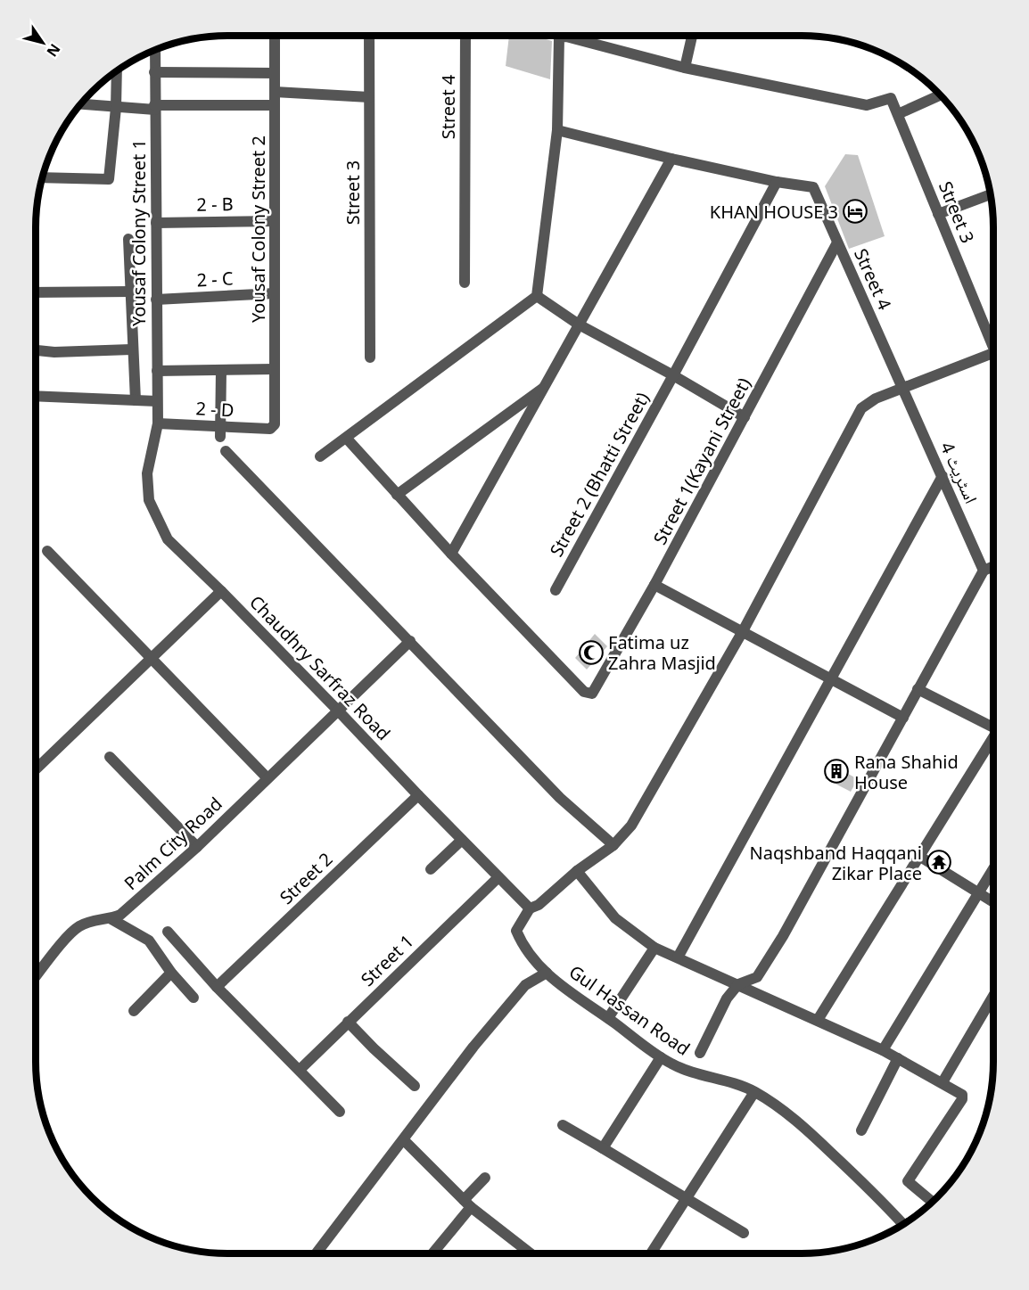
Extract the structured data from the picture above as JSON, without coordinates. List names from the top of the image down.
{
  "streets": {
    "street": [
      "Street 4",
      "Street 3",
      "2 - B",
      "Yousaf Colony Street 2",
      "Yousaf Colony Street 1",
      "2 - C",
      "2 - D",
      "Street 1(Kayani Street)",
      "اسٹریٹ 4",
      "Street 2 (Bhatti Street)",
      "Chaudhry Sarfraz Road",
      "Palm City Road",
      "Street 2",
      "Street 1",
      "Gul Hassan Road"
    ]
  },
  "crossings": [
    ["Street 4", "Street 1(Kayani Street)"],
    ["Street 4", "اسٹریٹ 4"],
    ["Street 4", "Street 2 (Bhatti Street)"],
    ["2 - B", "Yousaf Colony Street 2"],
    ["2 - B", "Yousaf Colony Street 1"],
    ["Yousaf Colony Street 2", "2 - C"],
    ["Yousaf Colony Street 2", "2 - D"],
    ["Yousaf Colony Street 1", "2 - C"],
    ["Yousaf Colony Street 1", "2 - D"],
    ["Yousaf Colony Street 1", "Chaudhry Sarfraz Road"],
    ["2 - D", "Chaudhry Sarfraz Road"],
    ["Chaudhry Sarfraz Road", "Palm City Road"],
    ["Chaudhry Sarfraz Road", "Street 2"],
    ["Chaudhry Sarfraz Road", "Street 1"],
    ["Chaudhry Sarfraz Road", "Gul Hassan Road"]
  ],
  "places": {
    "hotel": ["KHAN HOUSE 3"],
    "mosque": ["Fatima uz Zahra Masjid"],
    "building": ["Rana Shahid House"],
    "temple": ["Naqshband Haqqani Zikar Place"]
  },
  "north": "bottom right"
}
